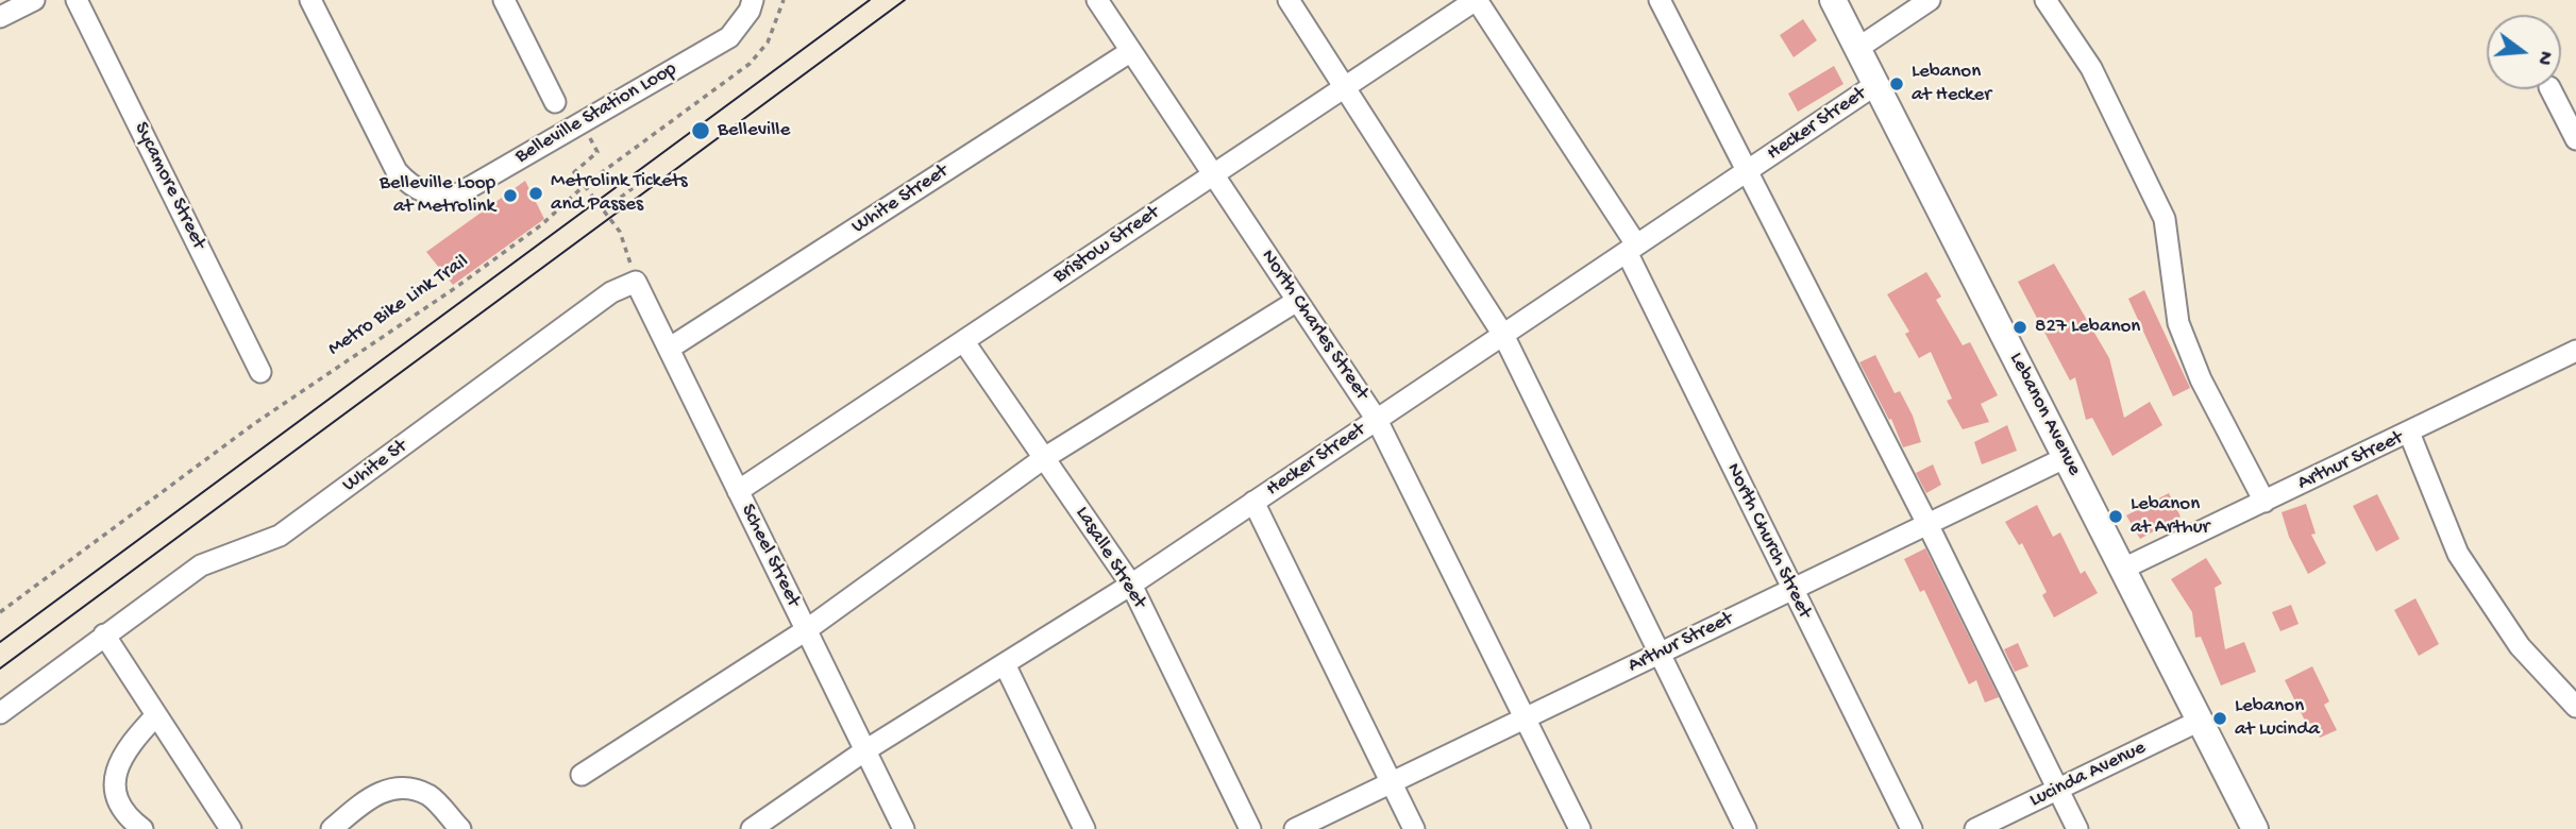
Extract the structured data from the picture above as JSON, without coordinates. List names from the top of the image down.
{
  "streets": {
    "main road": ["Lebanon Avenue"],
    "street": [
      "Belleville Station Loop",
      "Hecker Street",
      "Sycamore Street",
      "White Street",
      "Bristow Street",
      "North Charles Street",
      "Arthur Street",
      "White St",
      "North Church Street",
      "Scheel Street",
      "Lasalle Street",
      "Lucinda Avenue"
    ],
    "path": ["Metro Bike Link Trail"]
  },
  "crossings": [
    ["Hecker Street", "North Charles Street"],
    ["Hecker Street", "Lebanon Avenue"],
    ["Hecker Street", "North Church Street"],
    ["Hecker Street", "Scheel Street"],
    ["Hecker Street", "Lasalle Street"],
    ["White Street", "North Charles Street"],
    ["White Street", "Scheel Street"],
    ["Bristow Street", "North Charles Street"],
    ["Bristow Street", "North Church Street"],
    ["Bristow Street", "Scheel Street"],
    ["Bristow Street", "Lasalle Street"],
    ["North Charles Street", "Arthur Street"],
    ["Lebanon Avenue", "Arthur Street"],
    ["Lebanon Avenue", "Lucinda Avenue"],
    ["Arthur Street", "North Church Street"],
    ["White St", "Scheel Street"]
  ],
  "places": [
    "Lebanon at Hecker",
    "Belleville",
    "Metrolink Tickets and Passes",
    "Belleville Loop at Metrolink",
    "827 Lebanon",
    "Lebanon at Arthur",
    "Lebanon at Lucinda"
  ],
  "north": "right"
}
